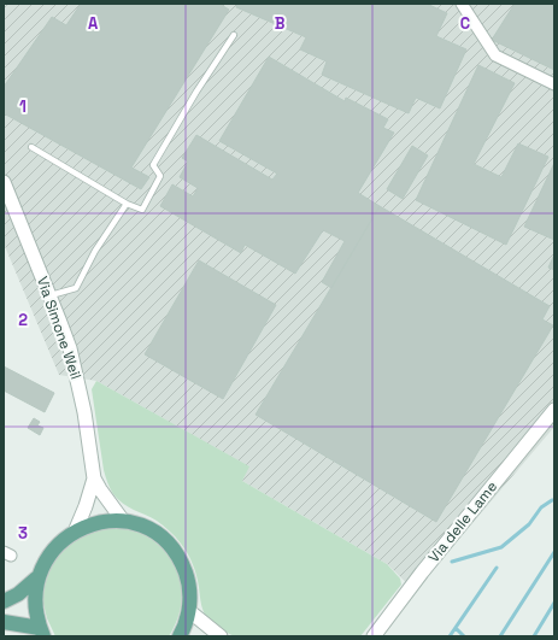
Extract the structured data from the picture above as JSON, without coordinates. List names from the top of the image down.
{
  "streets": {
    "street": ["Via Simone Weil", "Via delle Lame"]
  },
  "grid": {
    "columns": ["A", "B", "C"],
    "rows": ["1", "2", "3"]
  }
}
